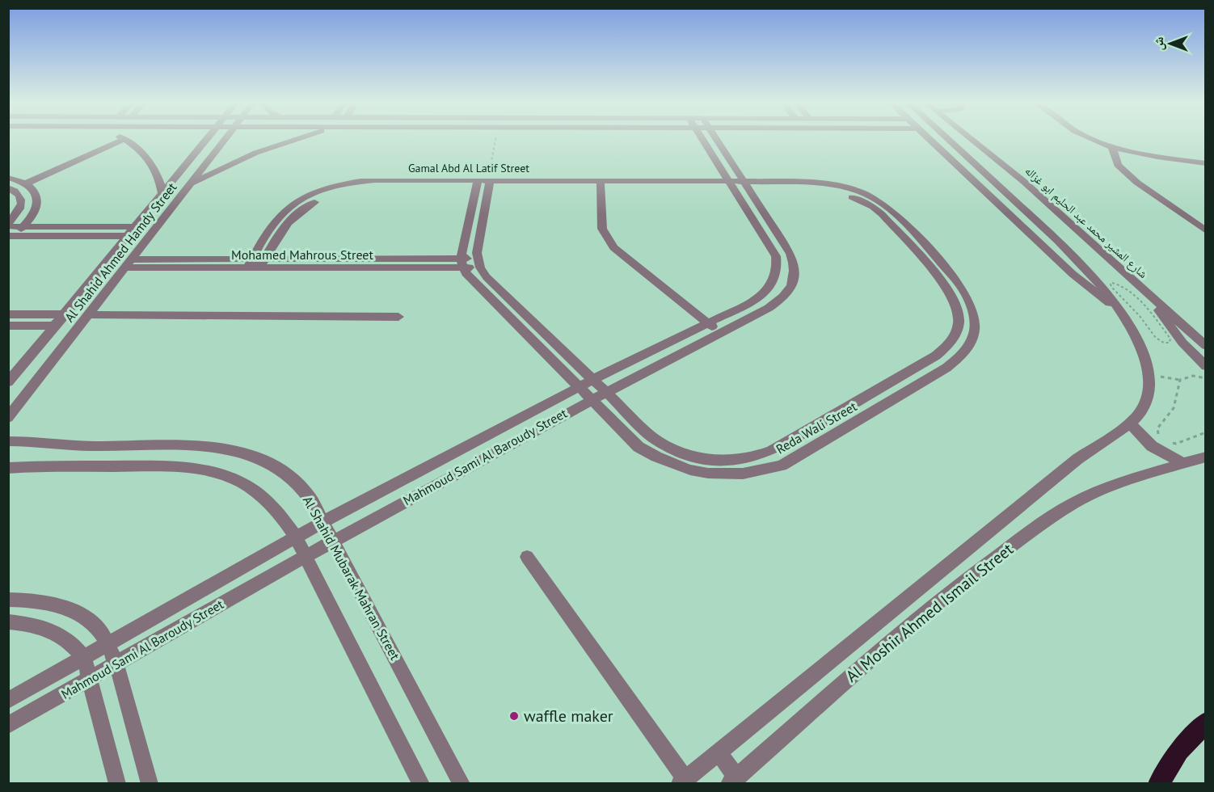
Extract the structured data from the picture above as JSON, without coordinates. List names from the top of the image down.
{
  "streets": {
    "street": [
      "Gamal Abd Al Latif Street",
      "شارع المشير محمد عبد الحليم ابو غزاله",
      "Al Shahid Ahmed Hamdy Street",
      "Mohamed Mahrous Street",
      "Reda Wali Street",
      "Mahmoud Sami Al Baroudy Street",
      "Al Shahid Mubarak Mahran Street",
      "Al Moshir Ahmed Ismail Street"
    ]
  },
  "crossings": [
    ["Gamal Abd Al Latif Street", "Mohamed Mahrous Street"],
    ["Gamal Abd Al Latif Street", "Reda Wali Street"],
    ["Gamal Abd Al Latif Street", "Mahmoud Sami Al Baroudy Street"],
    ["Al Shahid Ahmed Hamdy Street", "Mohamed Mahrous Street"],
    ["Mohamed Mahrous Street", "Reda Wali Street"],
    ["Reda Wali Street", "Mahmoud Sami Al Baroudy Street"],
    ["Mahmoud Sami Al Baroudy Street", "Al Shahid Mubarak Mahran Street"]
  ],
  "places": ["waffle maker"],
  "north": "left"
}
